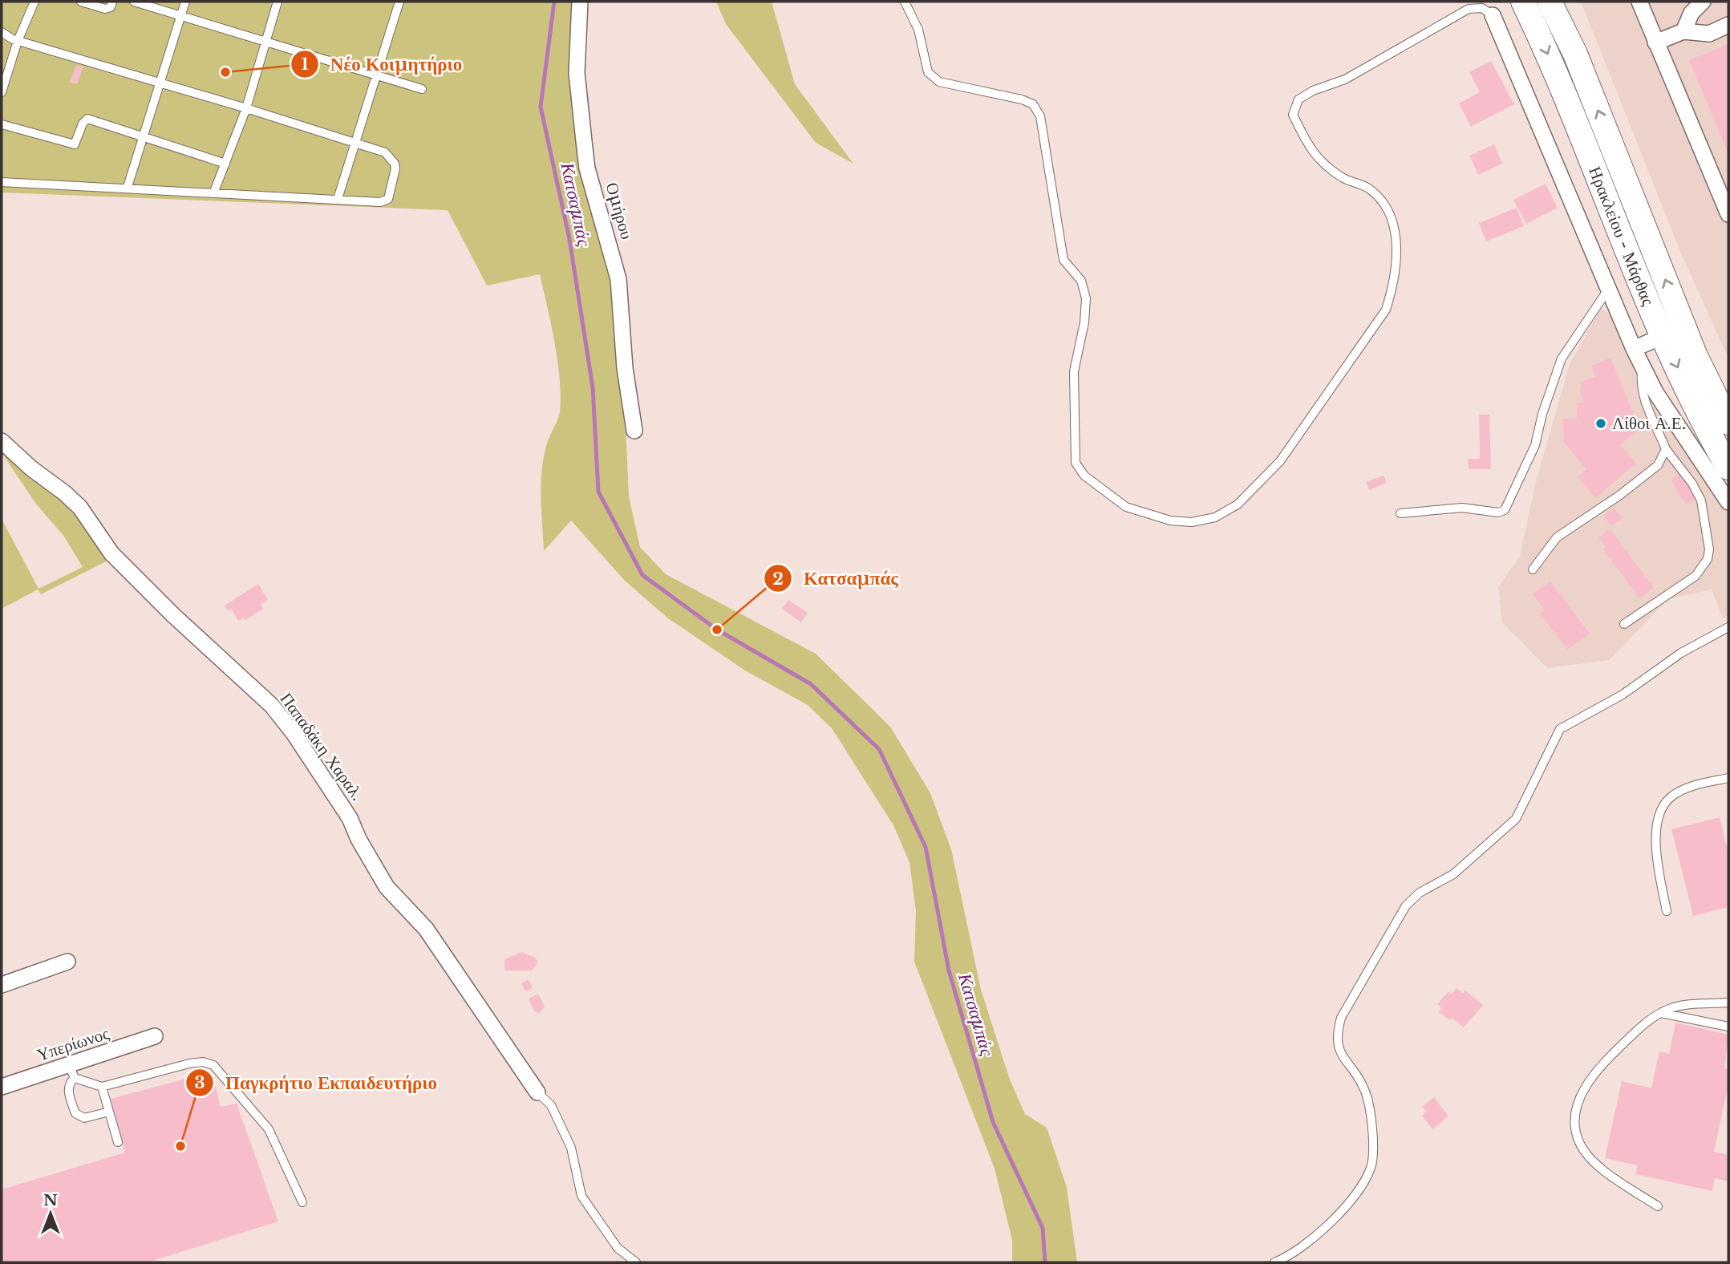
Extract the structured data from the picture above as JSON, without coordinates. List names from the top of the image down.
{
  "streets": {
    "main road": ["Ηρακλείου - Μάρθας"],
    "street": ["Ομήρου", "Παπαδάκη Χαραλ.", "Υπερίωνος"]
  },
  "water": ["Κατσαμπάς"],
  "places": [
    "Νέο Κοιμητήριο",
    "Λίθοι Α.Ε.",
    "Κατσαμπάς",
    "Παγκρήτιο Εκπαιδευτήριο"
  ],
  "north": "top"
}
